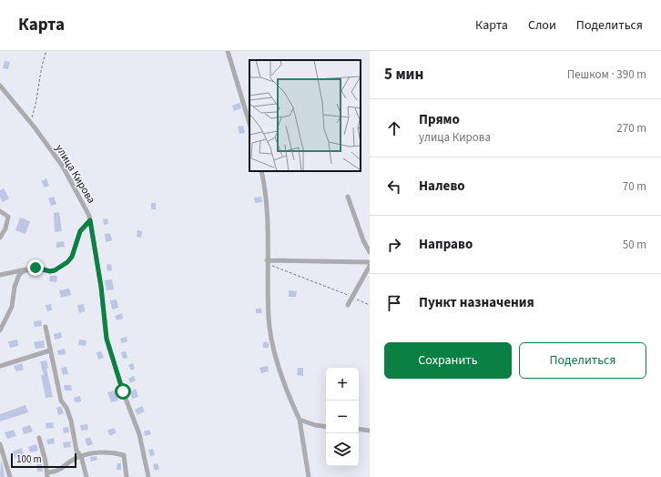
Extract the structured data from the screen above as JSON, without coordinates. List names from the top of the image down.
{
  "streets": {
    "street": ["улица Кирова"]
  },
  "scale_bar": "100 m",
  "page": {
    "header": "Карта",
    "nav": ["Карта", "Слои", "Поделиться"],
    "heading": ["5 мин", "Пешком · 390 m"],
    "list": [
      ["Прямо", "улица Кирова", "270 m"],
      ["Налево", "70 m"],
      ["Направо", "50 m"],
      "Пункт назначения"
    ],
    "buttons": ["Сохранить", "Поделиться"],
    "map_buttons": ["+", "−"],
    "scale": "100 m"
  }
}
